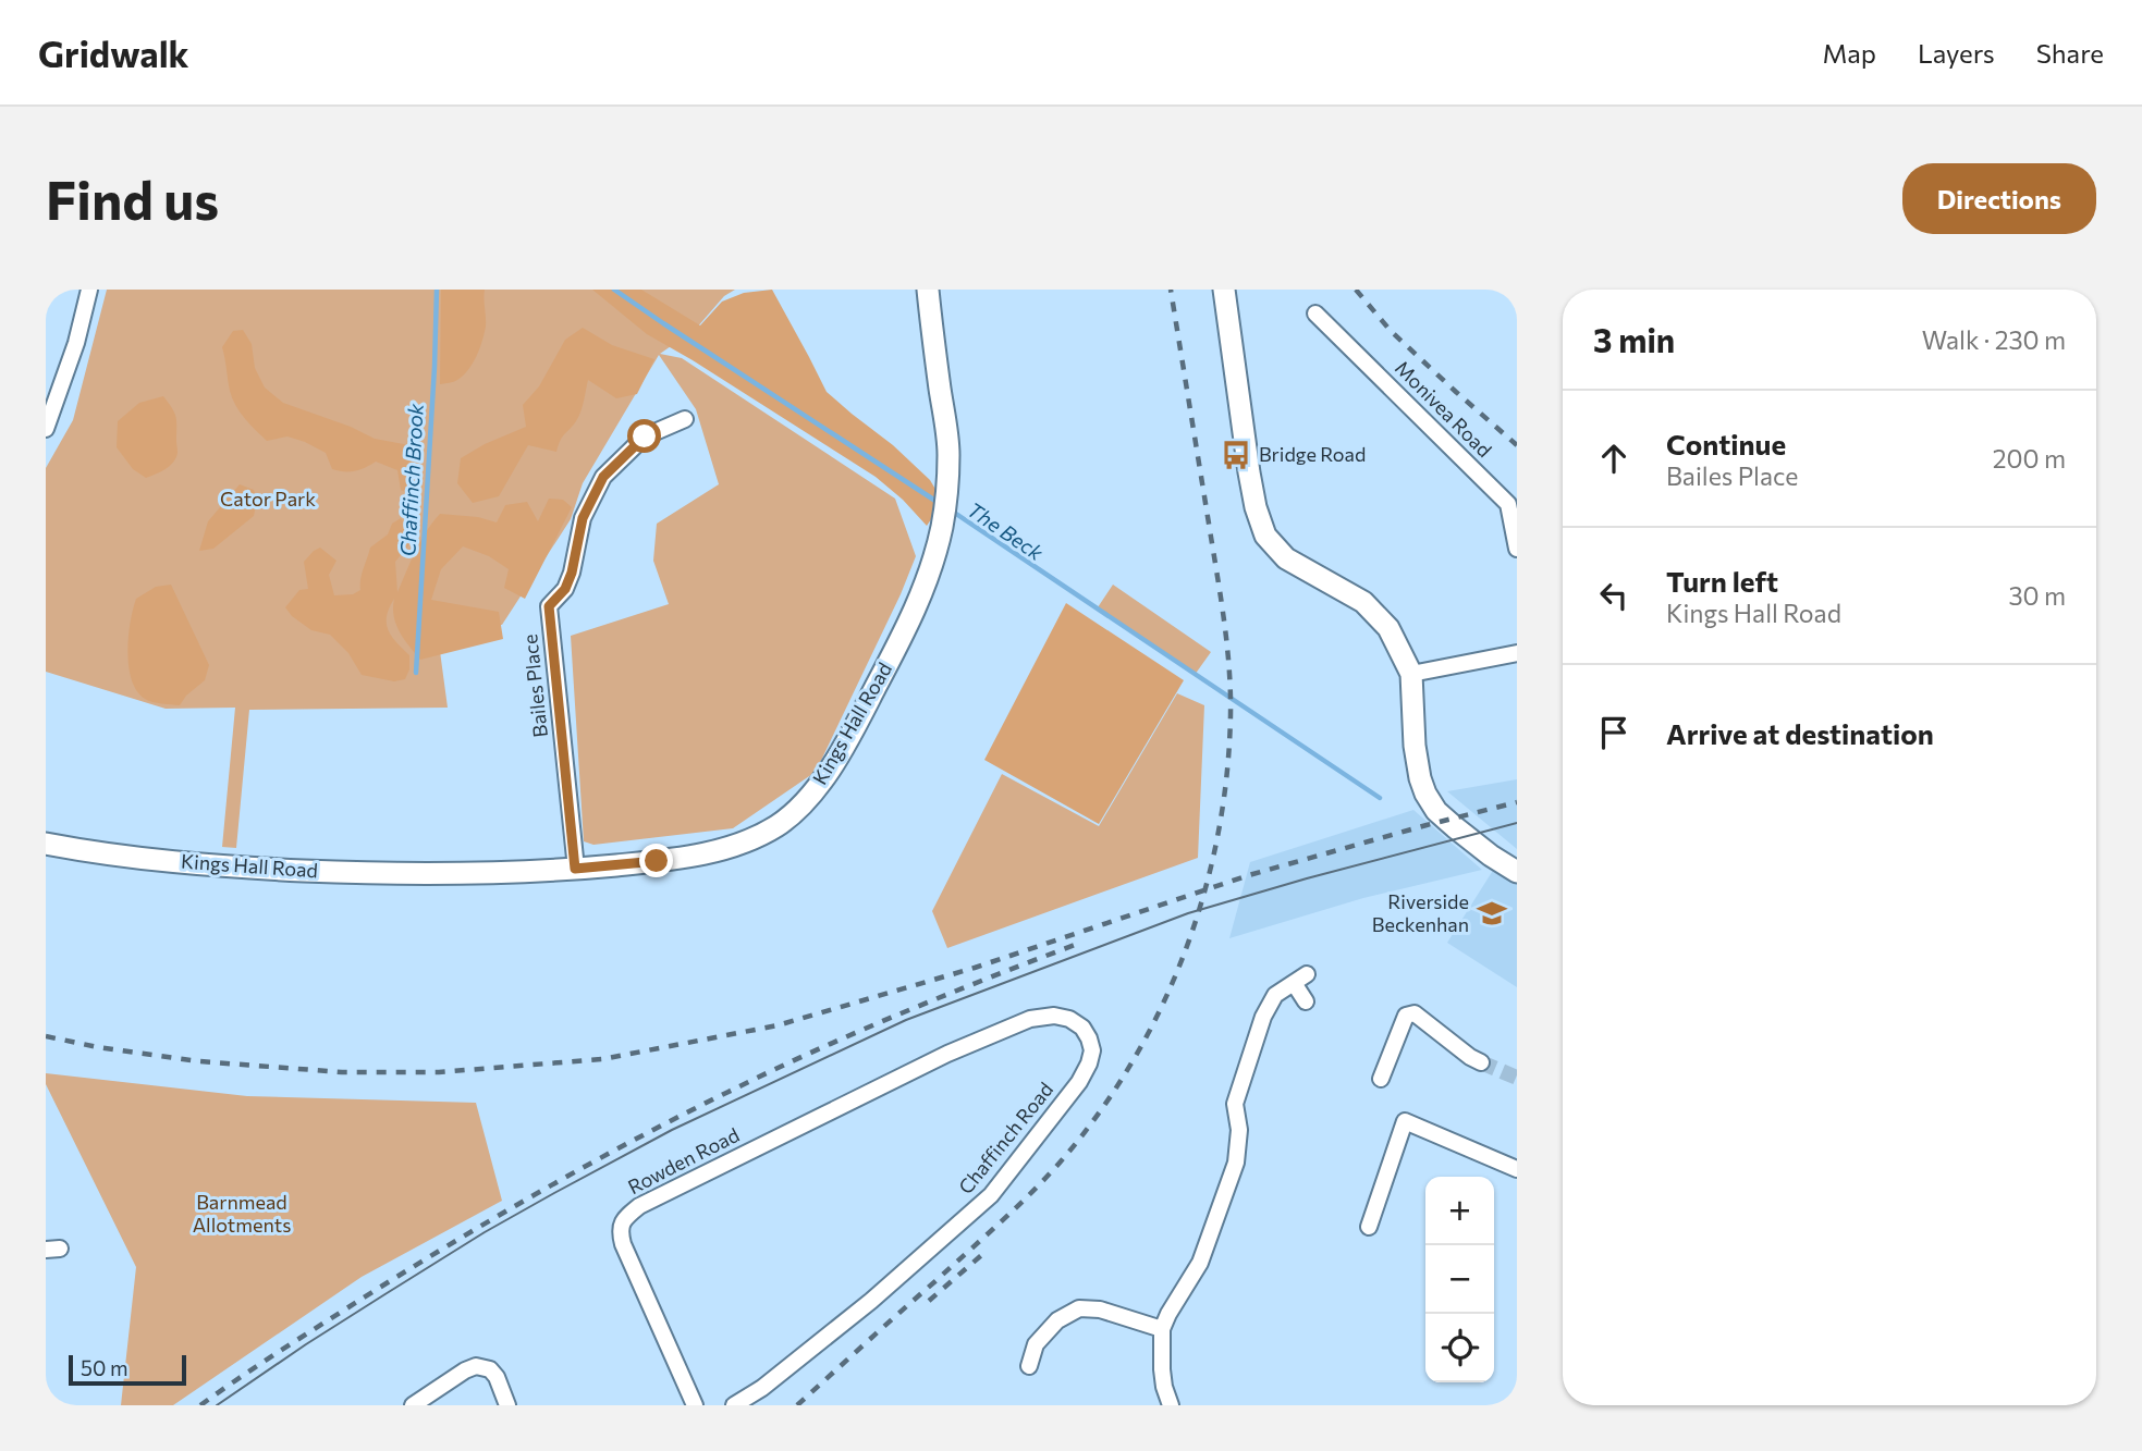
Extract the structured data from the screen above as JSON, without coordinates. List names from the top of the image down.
{
  "streets": {
    "street": [
      "Monivea Road",
      "Bailes Place",
      "Kings Hall Road",
      "Chaffinch Road",
      "Rowden Road"
    ]
  },
  "crossings": [
    ["Bailes Place", "Kings Hall Road"],
    ["Chaffinch Road", "Rowden Road"]
  ],
  "water": ["Chaffinch Brook", "The Beck"],
  "parks": ["Cator Park", "Barnmead Allotments"],
  "places": {
    "bus stop": ["Bridge Road"],
    "school or university": ["Riverside Beckenhan"]
  },
  "scale_bar": "50 m",
  "page": {
    "header": "Gridwalk",
    "nav": ["Map", "Layers", "Share"],
    "buttons": "Directions",
    "title": "Find us",
    "heading": ["3 min", "Walk · 230 m"],
    "list": [
      ["Continue", "Bailes Place", "200 m"],
      ["Turn left", "Kings Hall Road", "30 m"],
      "Arrive at destination"
    ],
    "map_buttons": ["+", "−"],
    "scale": "50 m"
  }
}
